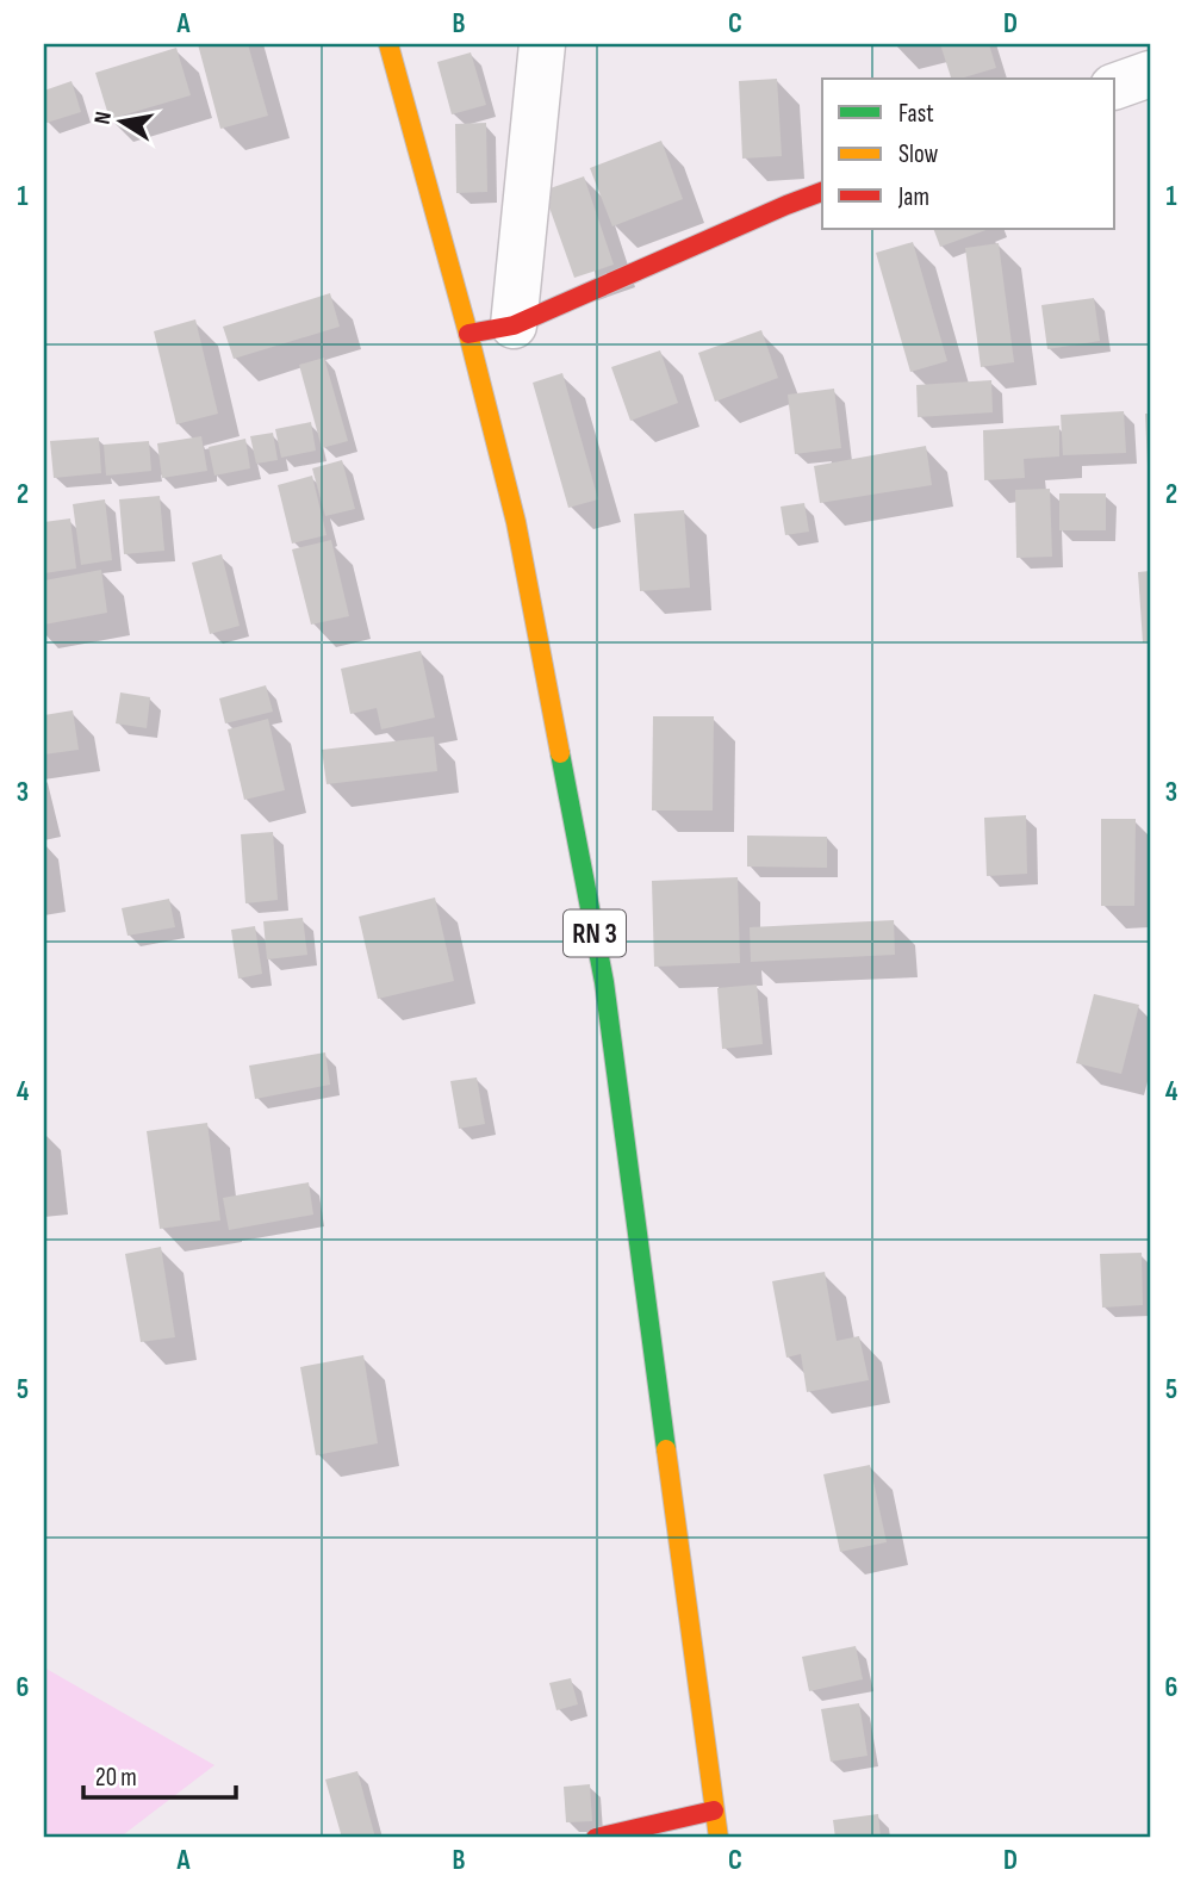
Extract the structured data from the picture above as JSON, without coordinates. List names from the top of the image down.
{
  "streets": {
    "main road": ["RN 3"]
  },
  "legend": ["Fast", "Slow", "Jam"],
  "scale_bar": "20 m",
  "north": "left",
  "grid": {
    "columns": [
      "A",
      "B",
      "C",
      "D"
    ],
    "rows": [
      "1",
      "2",
      "3",
      "4",
      "5",
      "6"
    ]
  }
}
